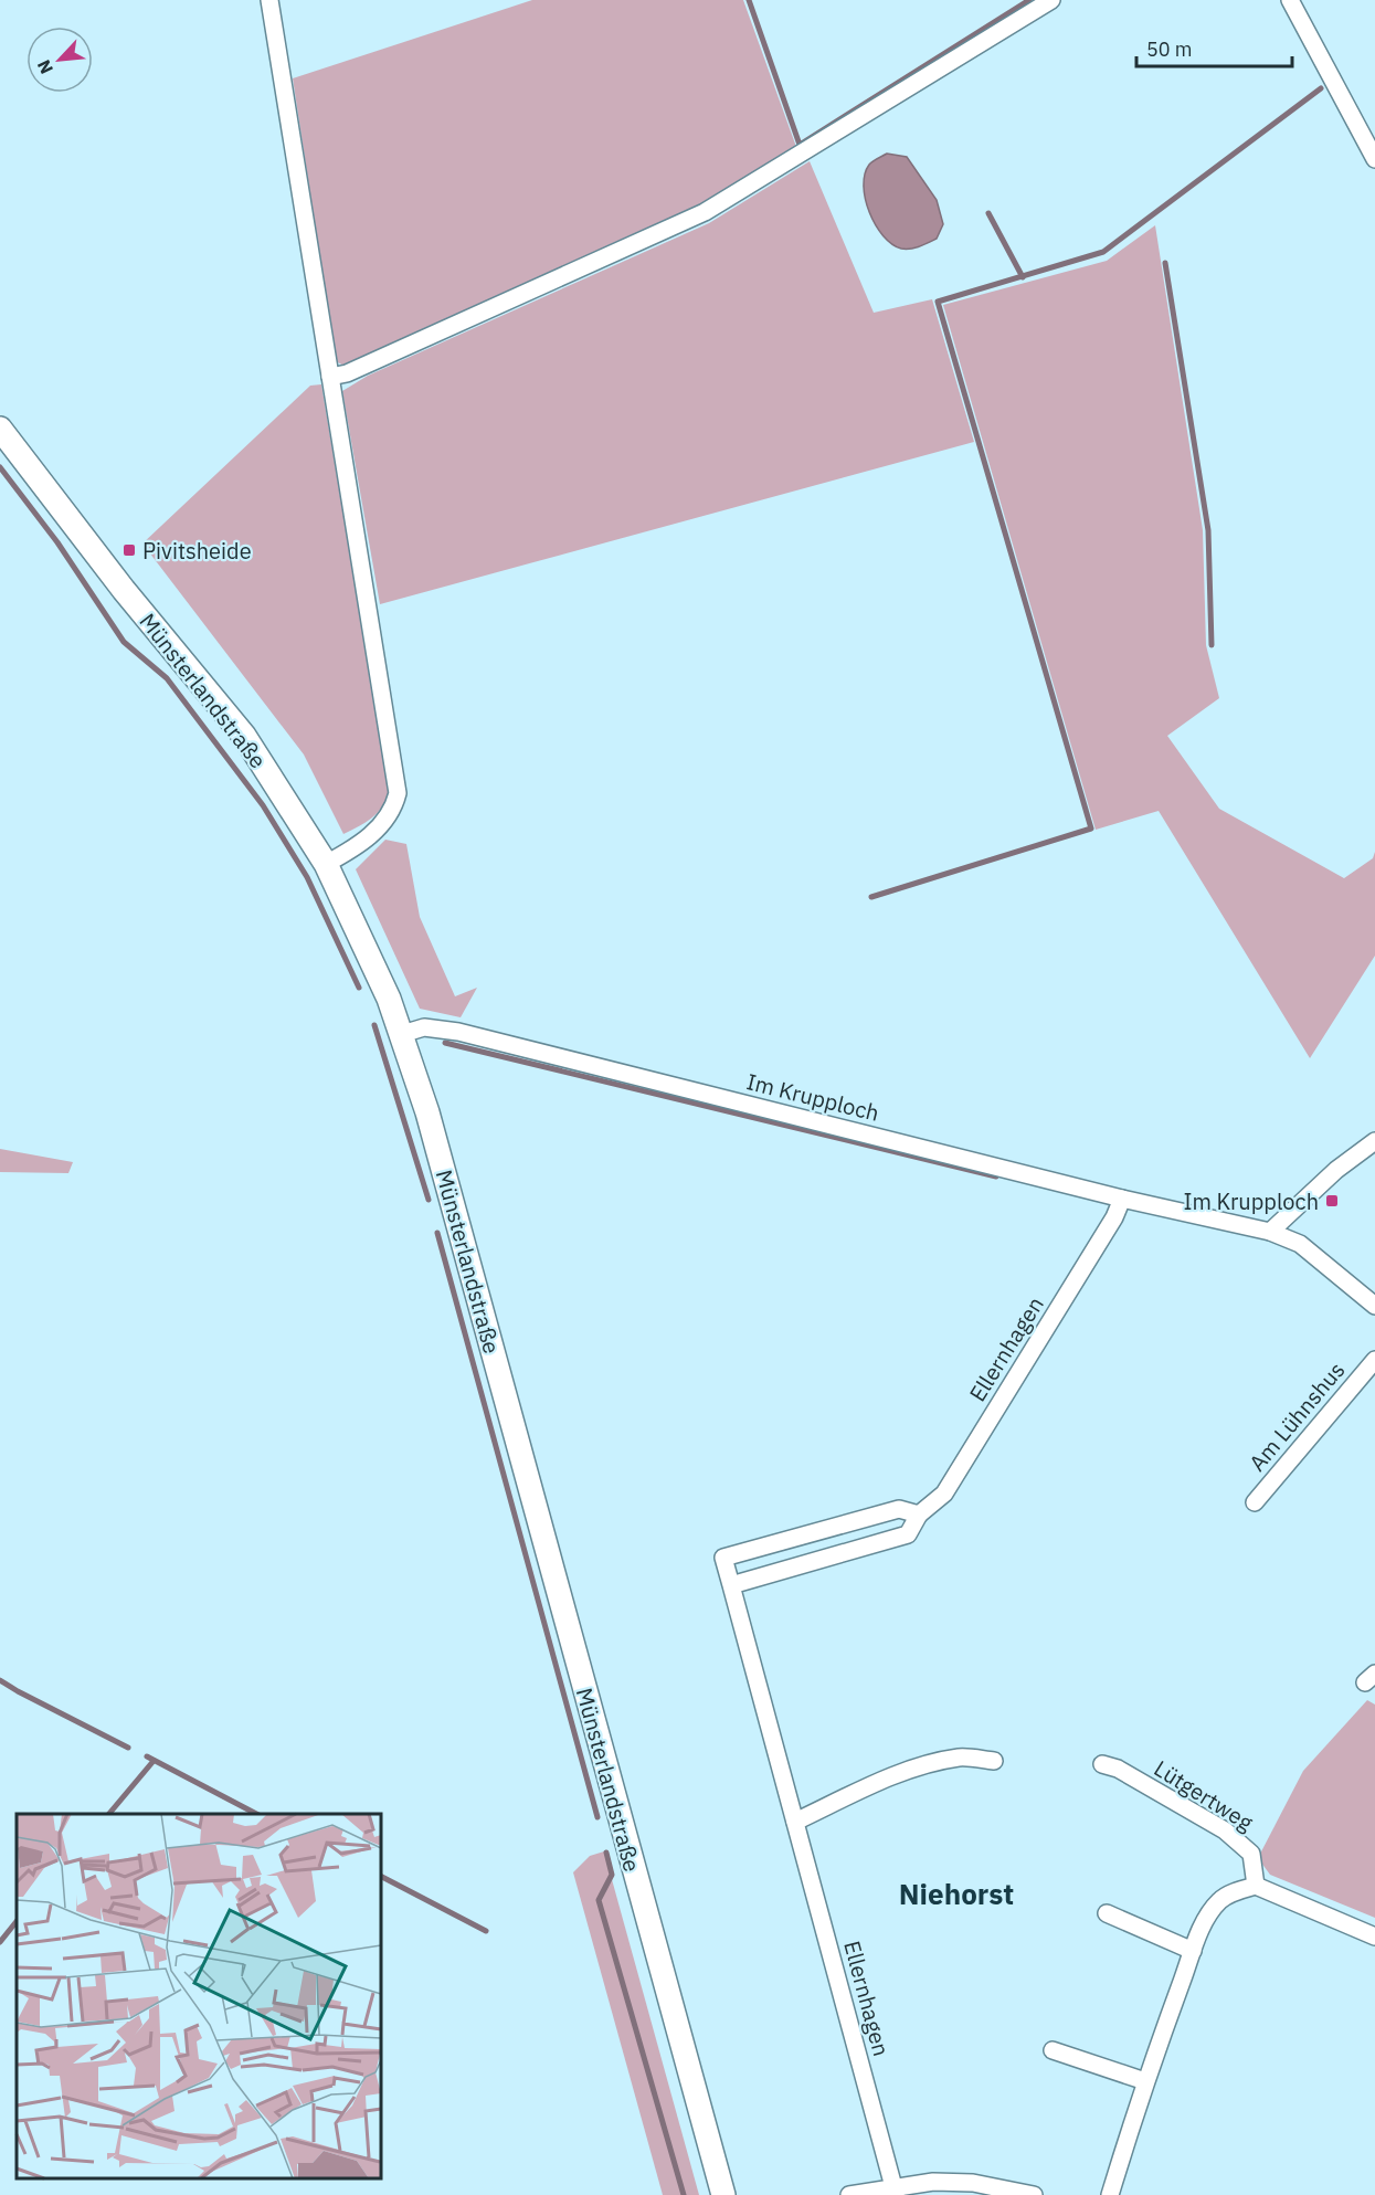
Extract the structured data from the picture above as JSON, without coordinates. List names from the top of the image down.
{
  "streets": {
    "main road": ["Münsterlandstraße"],
    "street": [
      "Im Krupploch",
      "Ellernhagen",
      "Am Lühnshus",
      "Lütgertweg"
    ]
  },
  "crossings": [
    ["Münsterlandstraße", "Im Krupploch"],
    ["Im Krupploch", "Ellernhagen"]
  ],
  "districts": ["Niehorst"],
  "places": {
    "transit": ["Pivitsheide", "Im Krupploch"]
  },
  "scale_bar": "50 m",
  "north": "bottom left"
}
